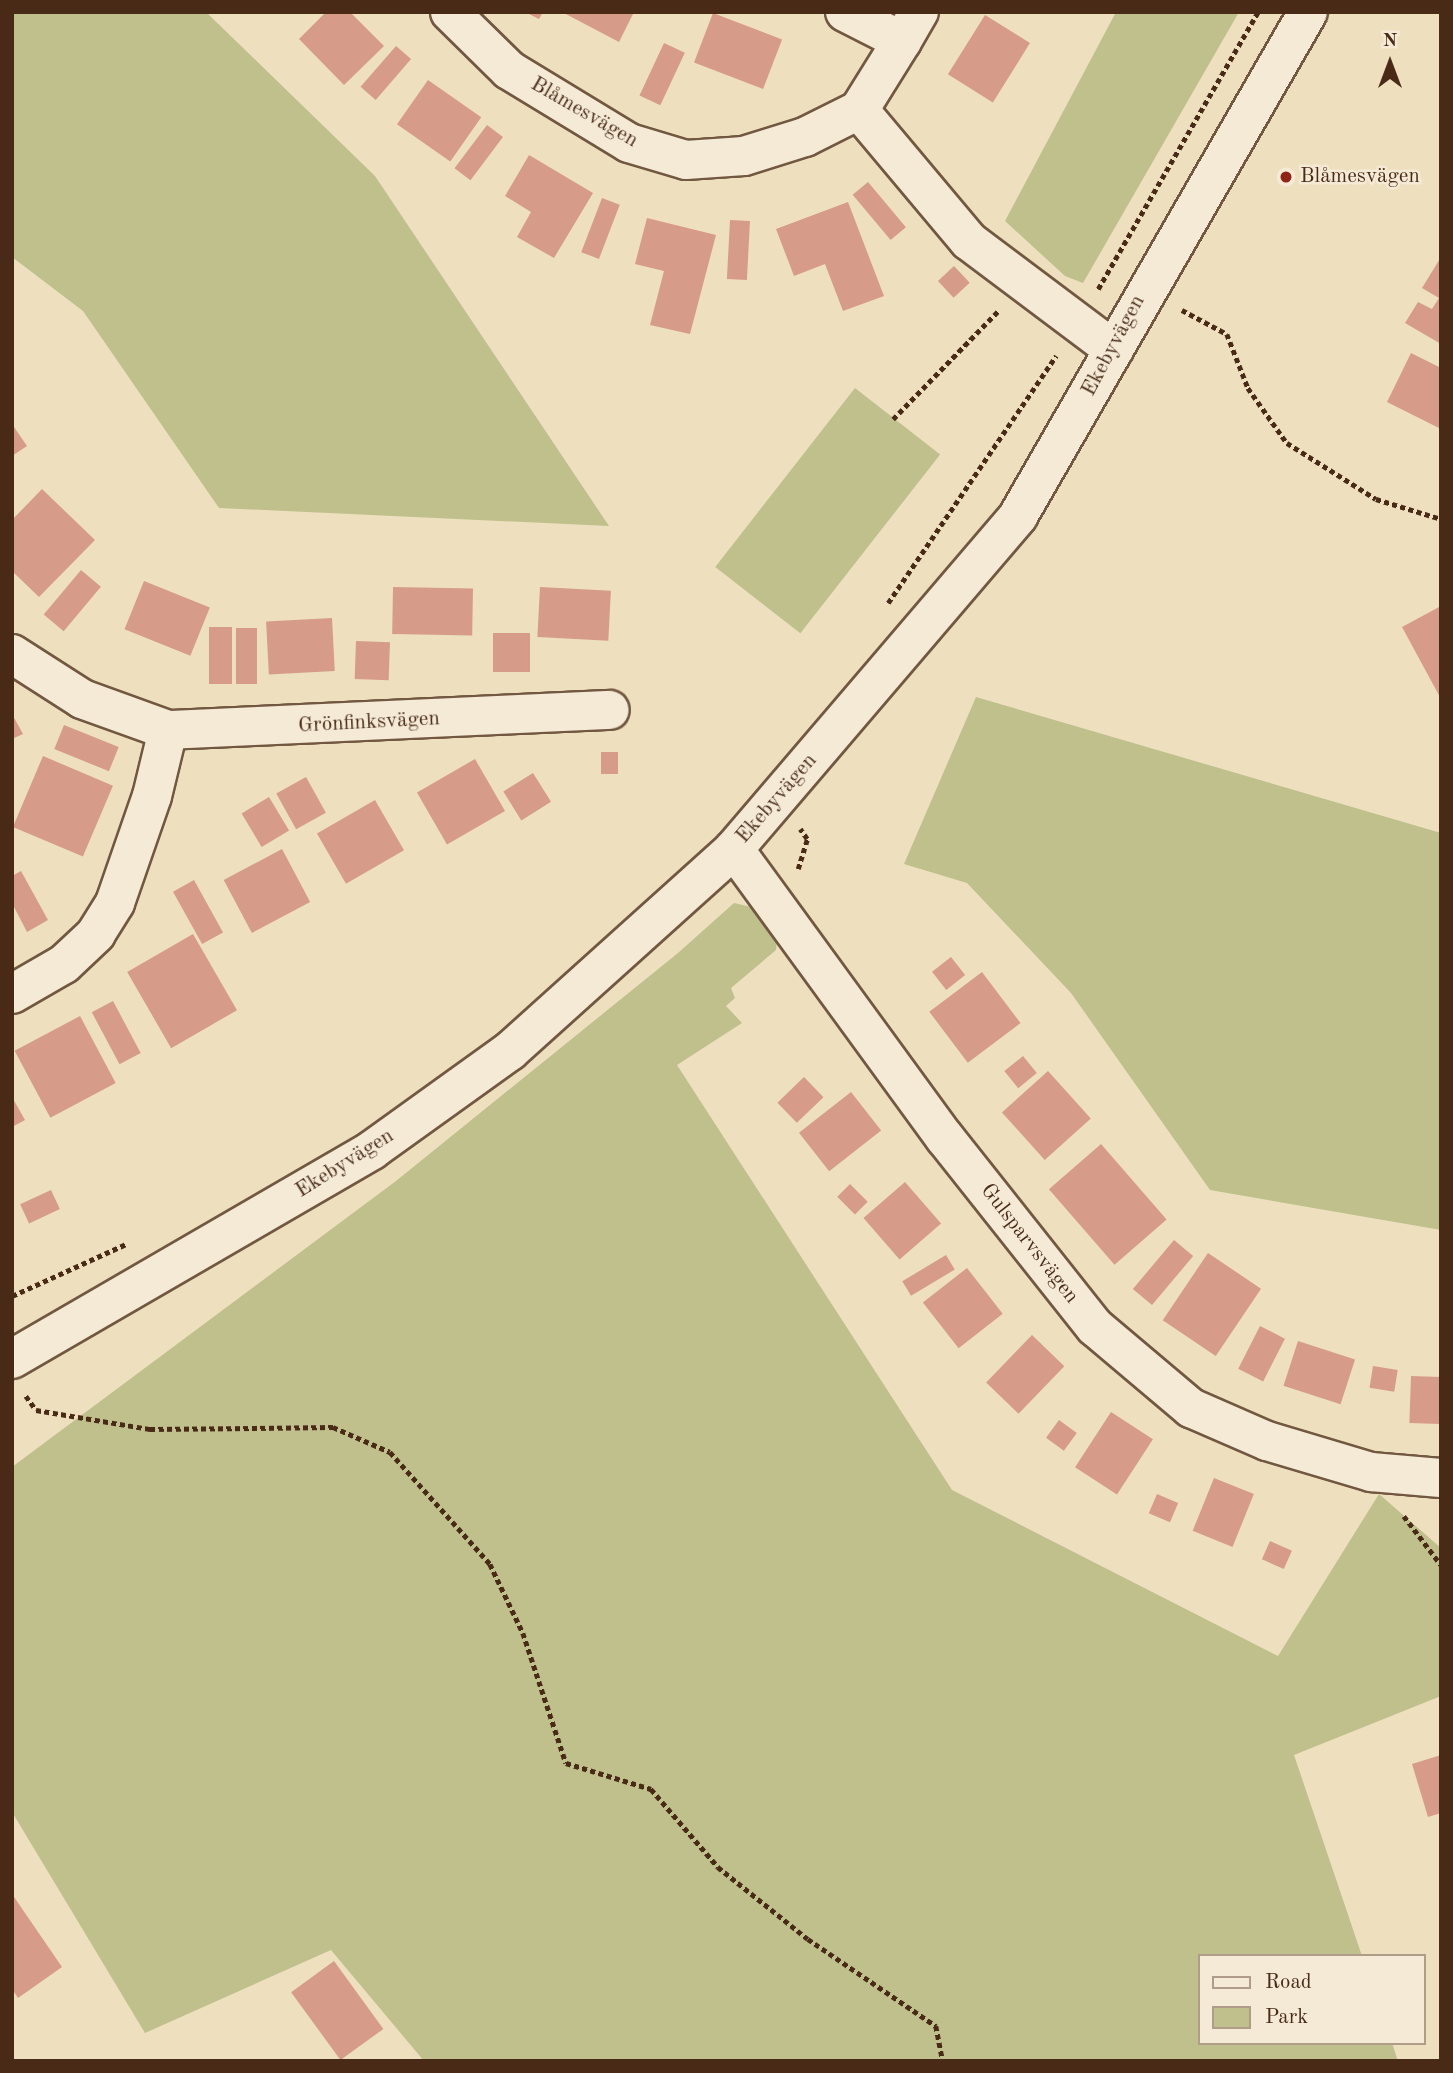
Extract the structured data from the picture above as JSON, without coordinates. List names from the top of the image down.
{
  "streets": {
    "street": [
      "Blåmesvägen",
      "Ekebyvägen",
      "Grönfinksvägen",
      "Gulsparvsvägen"
    ]
  },
  "crossings": [
    ["Ekebyvägen", "Gulsparvsvägen"]
  ],
  "places": ["Blåmesvägen"],
  "legend": ["Road", "Park"],
  "north": "top"
}
